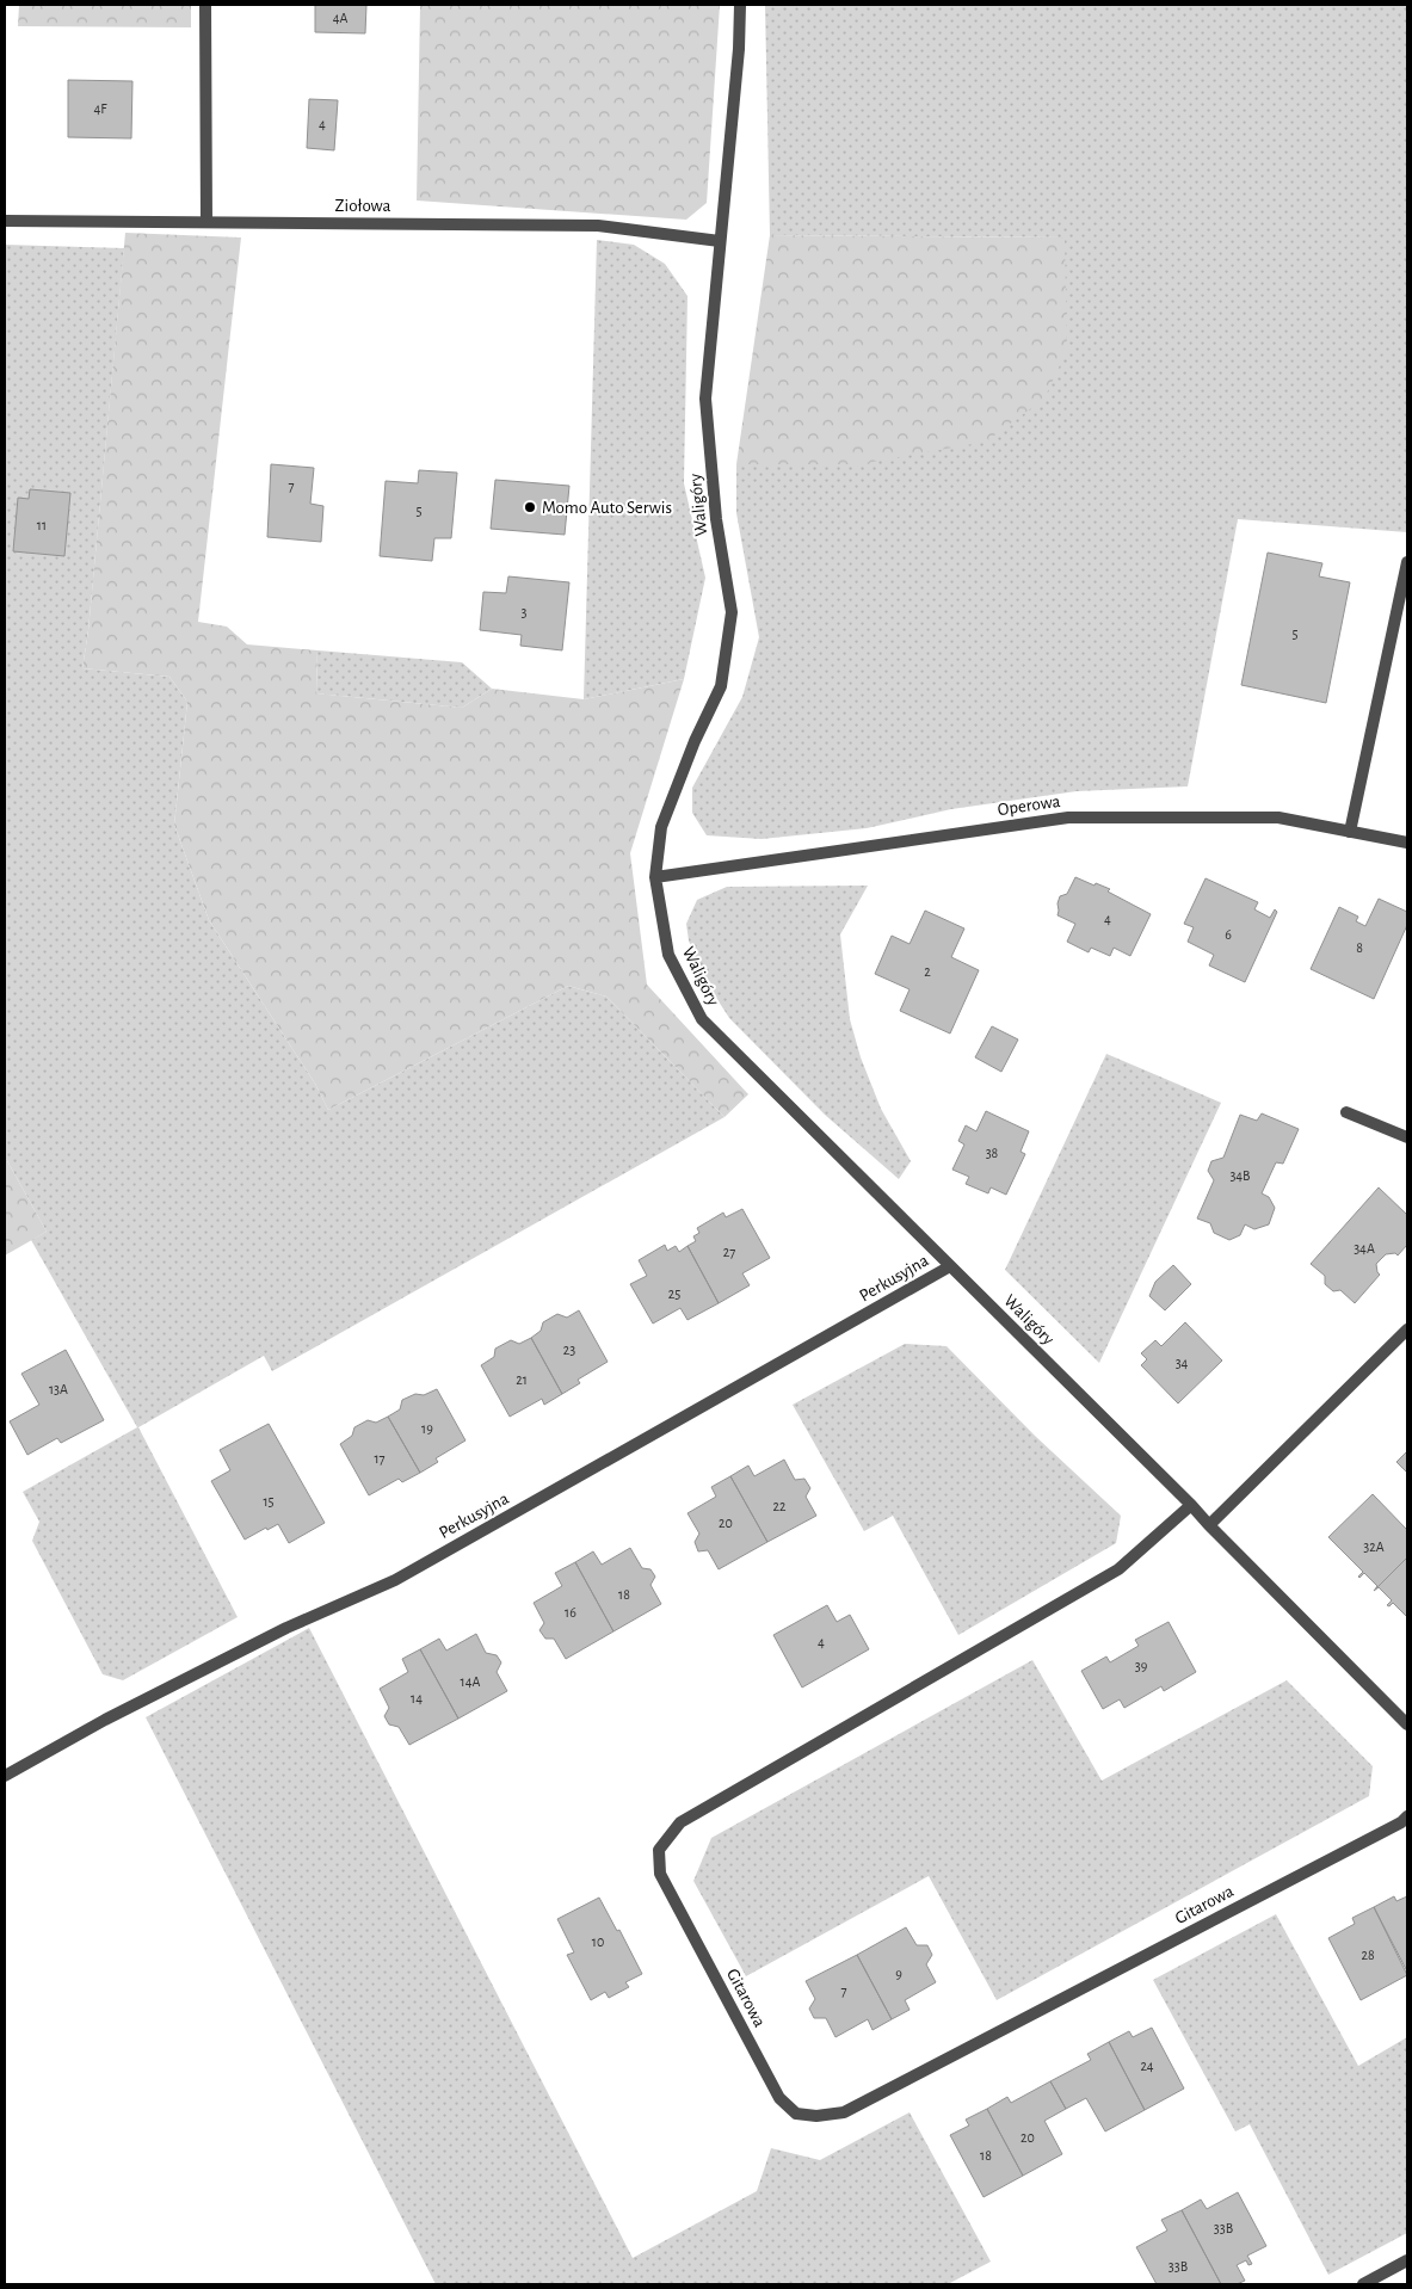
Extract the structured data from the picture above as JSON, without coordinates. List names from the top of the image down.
{
  "streets": {
    "street": [
      "Ziołowa",
      "Waligóry",
      "Operowa",
      "Perkusyjna",
      "Gitarowa"
    ]
  },
  "crossings": [
    ["Ziołowa", "Waligóry"],
    ["Waligóry", "Operowa"],
    ["Waligóry", "Perkusyjna"],
    ["Waligóry", "Gitarowa"]
  ],
  "places": ["Momo Auto Serwis"],
  "house_numbers": [
    "4A",
    "4F",
    "4",
    "7",
    "5",
    "11",
    "3",
    "5",
    "4",
    "6",
    "8",
    "2",
    "38",
    "34B",
    "34A",
    "27",
    "25",
    "23",
    "34",
    "21",
    "13A",
    "19",
    "17",
    "15",
    "22",
    "20",
    "32A",
    "18",
    "16",
    "4",
    "39",
    "14A",
    "14",
    "10",
    "28",
    "9",
    "7",
    "24",
    "20",
    "18",
    "33B",
    "33B"
  ]
}
